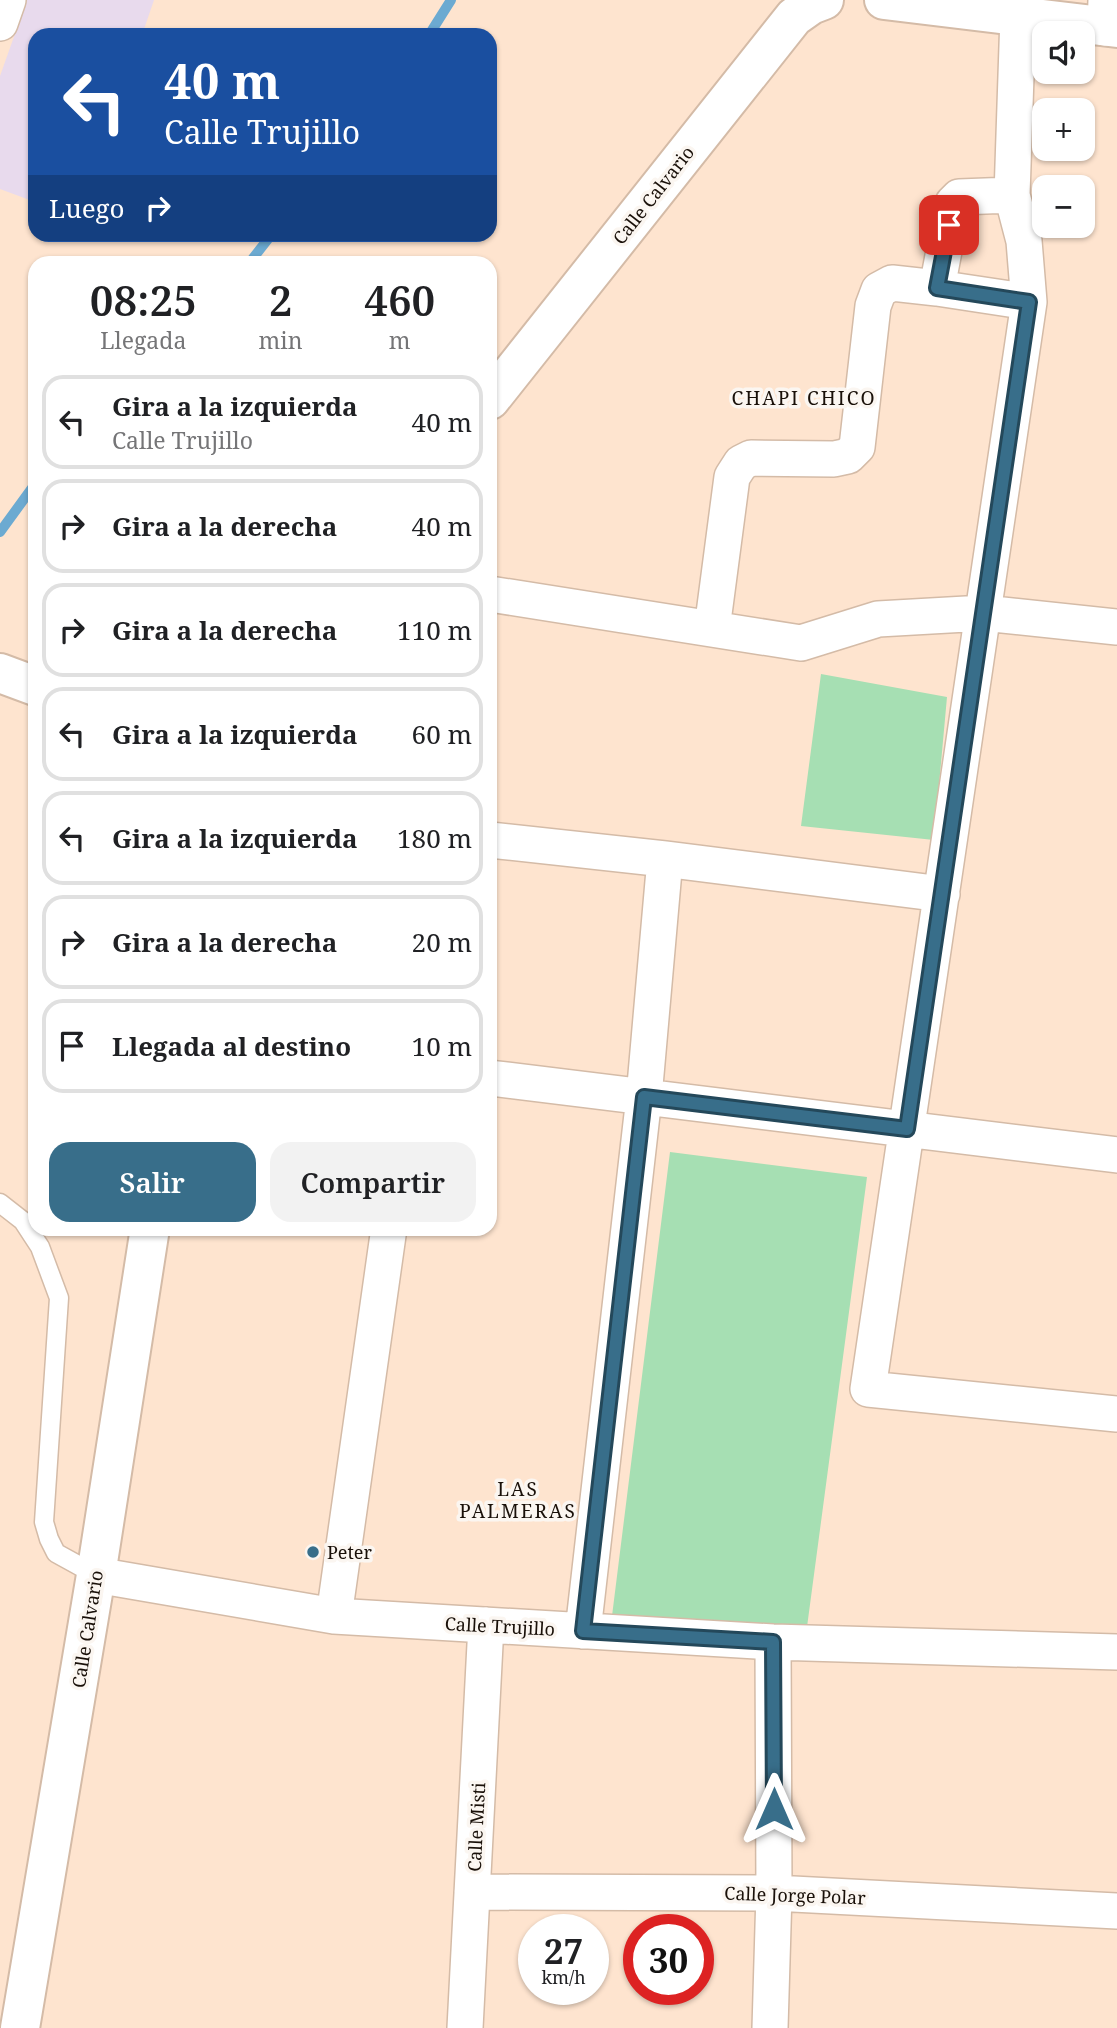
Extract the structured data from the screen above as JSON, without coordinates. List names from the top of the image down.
{
  "streets": {
    "street": [
      "Calle Calvario",
      "Calle Trujillo",
      "Calle Misti",
      "Calle Jorge Polar"
    ]
  },
  "crossings": [
    ["Calle Calvario", "Calle Trujillo"],
    ["Calle Trujillo", "Calle Misti"],
    ["Calle Misti", "Calle Jorge Polar"]
  ],
  "districts": ["CHAPI CHICO", "LAS PALMERAS"],
  "places": ["Peter"],
  "page": {
    "map_buttons": ["+", "−"],
    "turn": ["40 m", "Calle Trujillo"],
    "then": "Luego",
    "eta": [
      "08:25",
      "Llegada",
      "2",
      "min",
      "460",
      "m"
    ],
    "list": [
      {
        "name": "Gira a la izquierda",
        "note": "Calle Trujillo",
        "value": "40 m"
      },
      {
        "name": "Gira a la derecha",
        "value": "40 m"
      },
      {
        "name": "Gira a la derecha",
        "value": "110 m"
      },
      {
        "name": "Gira a la izquierda",
        "value": "60 m"
      },
      {
        "name": "Gira a la izquierda",
        "value": "180 m"
      },
      {
        "name": "Gira a la derecha",
        "value": "20 m"
      },
      {
        "name": "Llegada al destino",
        "value": "10 m"
      }
    ],
    "buttons": ["Salir", "Compartir"],
    "speed": "27 km/h",
    "limit": "30"
  }
}
